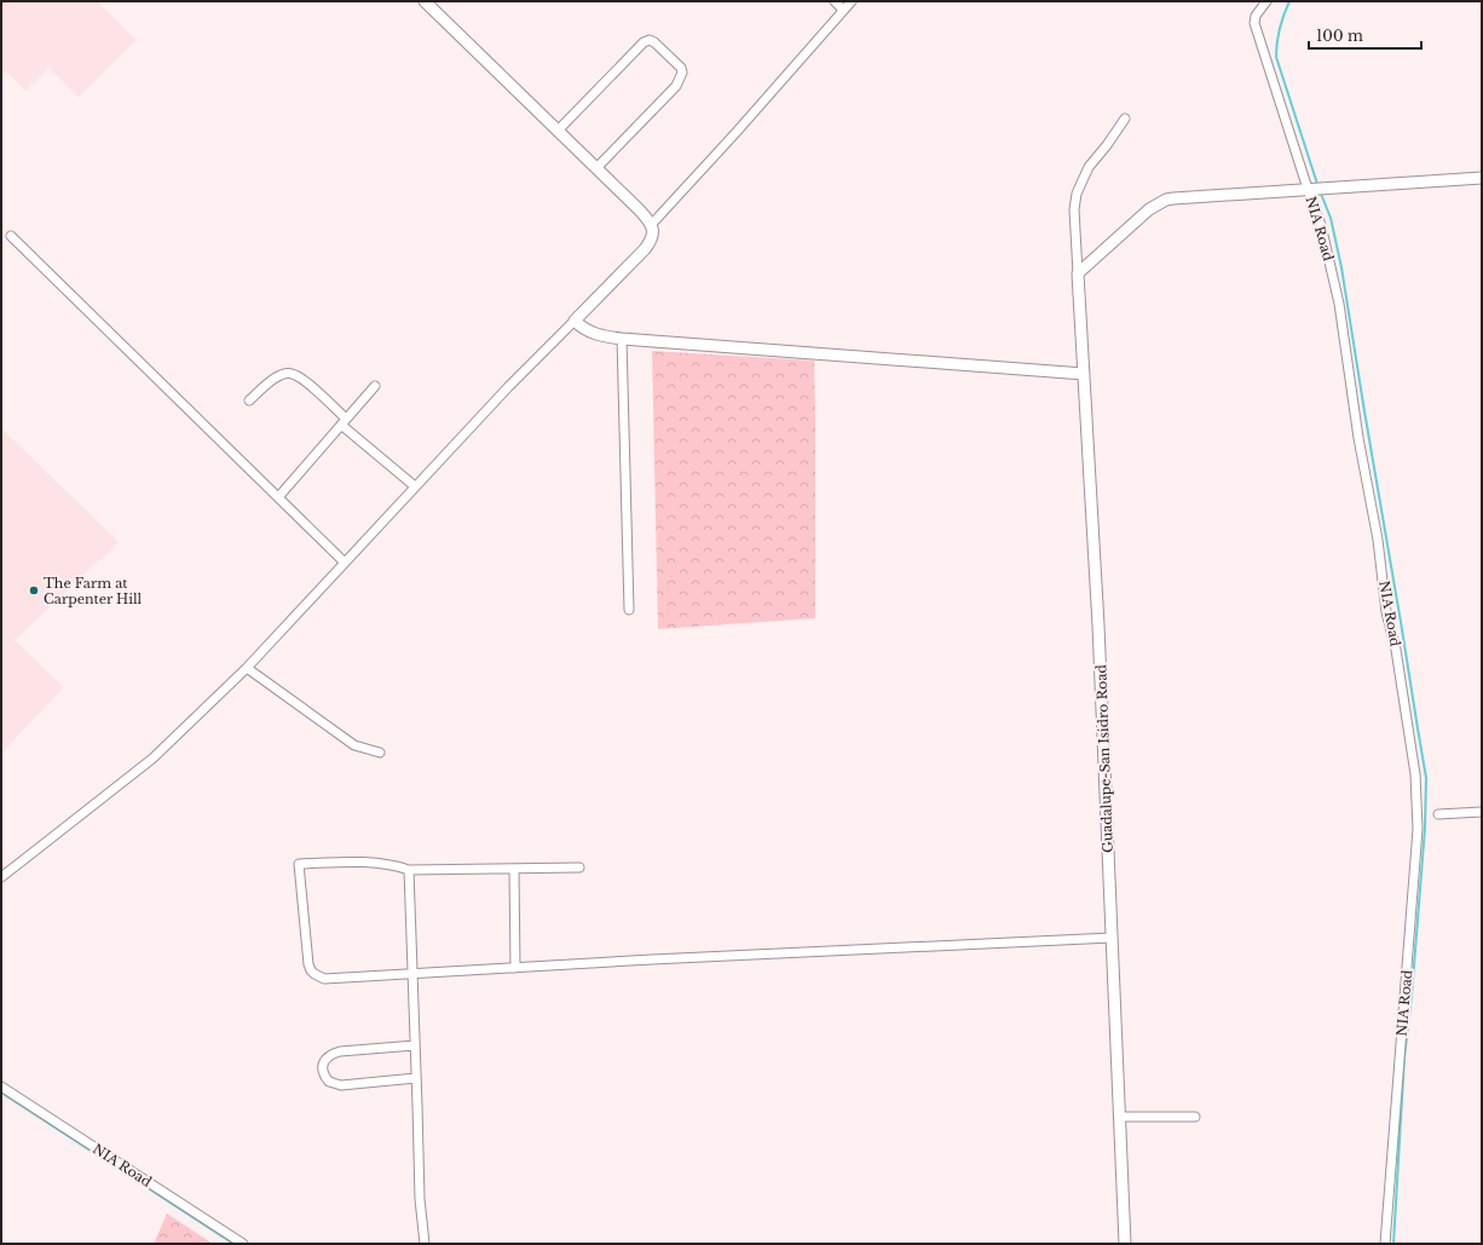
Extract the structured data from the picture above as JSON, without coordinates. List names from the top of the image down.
{
  "streets": {
    "street": ["NIA Road", "Guadalupe-San Isidro Road"]
  },
  "places": ["The Farm at Carpenter Hill"],
  "scale_bar": "100 m"
}
